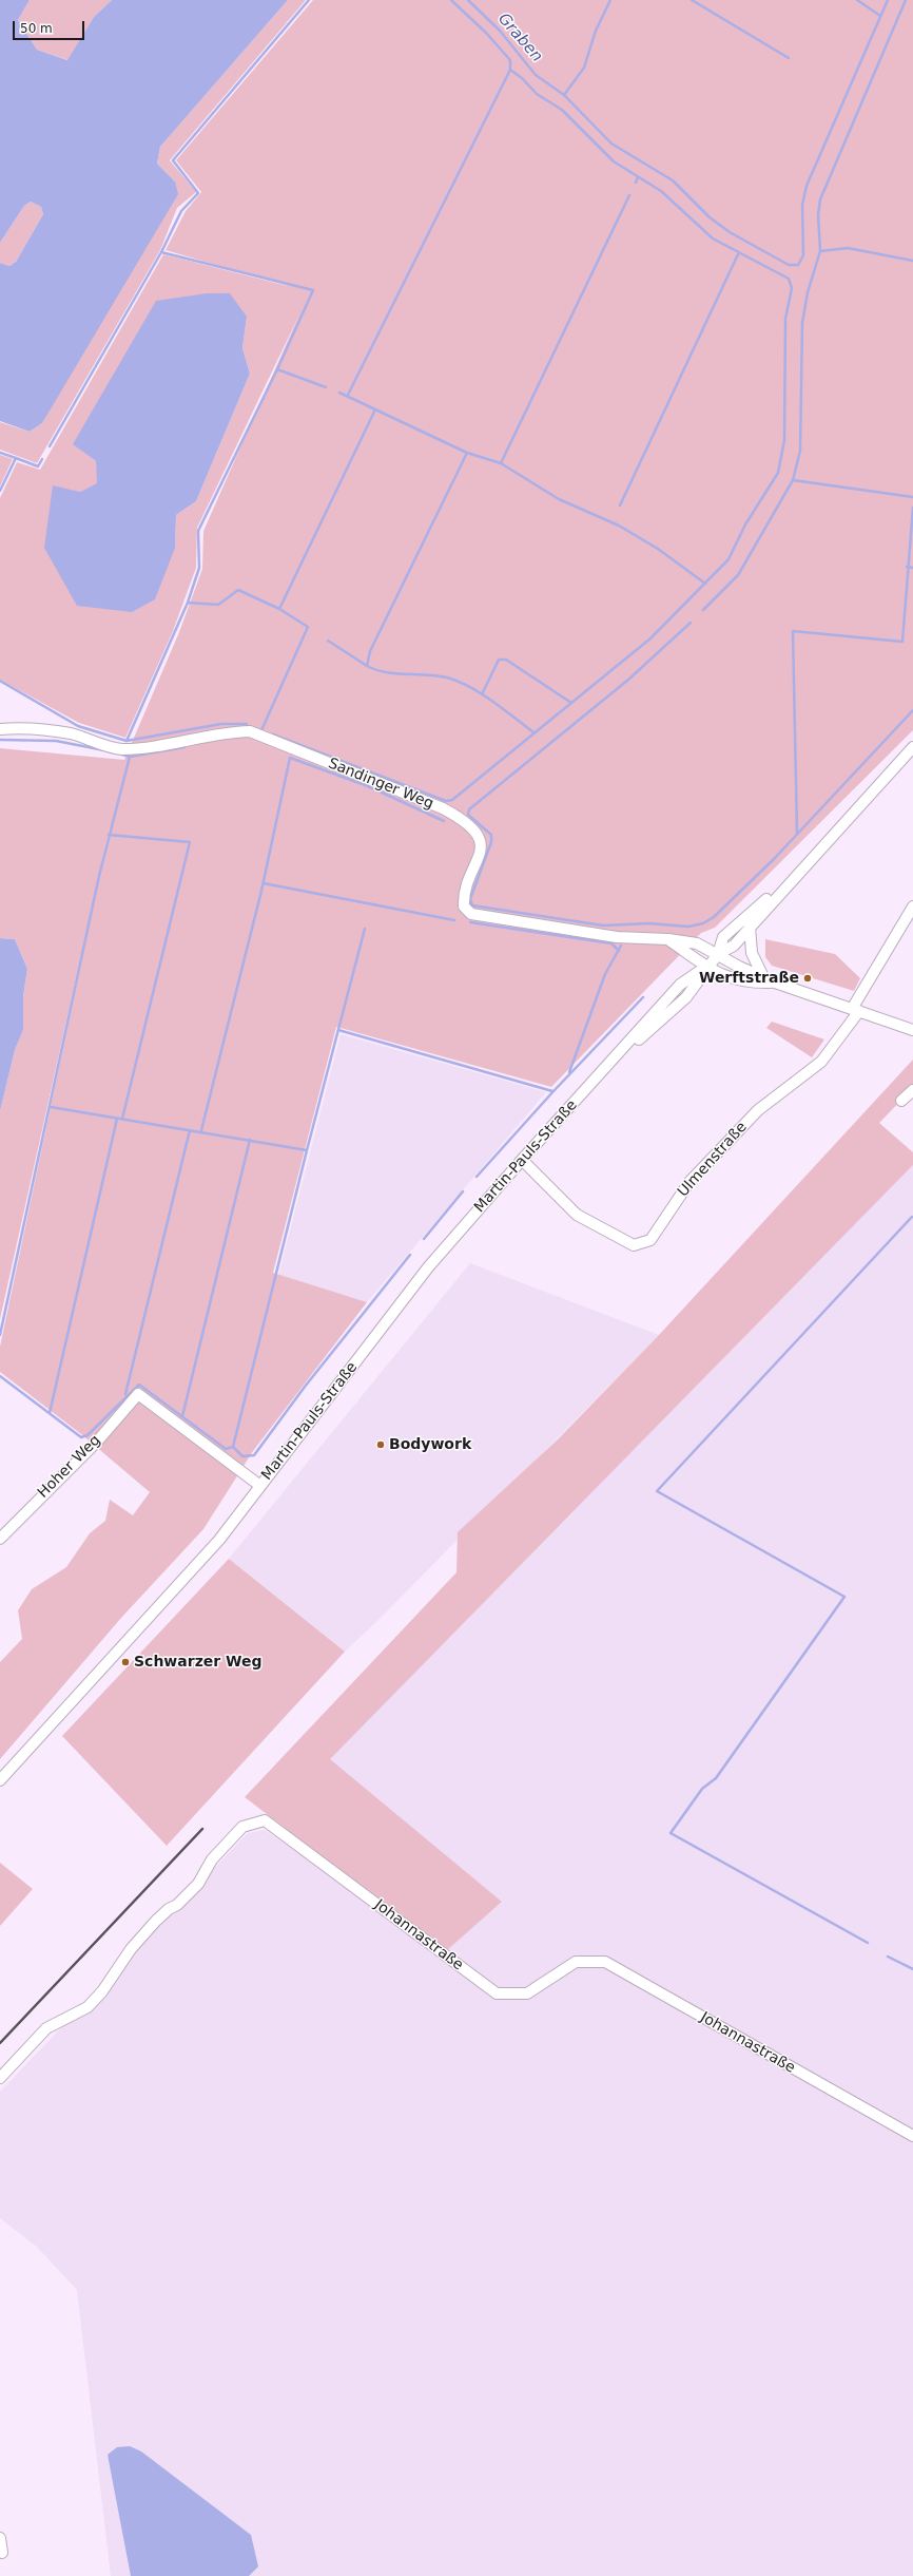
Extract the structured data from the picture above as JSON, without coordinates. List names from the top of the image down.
{
  "streets": {
    "street": [
      "Sandinger Weg",
      "Martin-Pauls-Straße",
      "Ulmenstraße",
      "Hoher Weg",
      "Johannastraße"
    ]
  },
  "crossings": [
    ["Sandinger Weg", "Martin-Pauls-Straße"],
    ["Martin-Pauls-Straße", "Ulmenstraße"],
    ["Martin-Pauls-Straße", "Hoher Weg"]
  ],
  "water": ["Graben"],
  "places": ["Werftstraße", "Bodywork", "Schwarzer Weg"],
  "scale_bar": "50 m"
}
